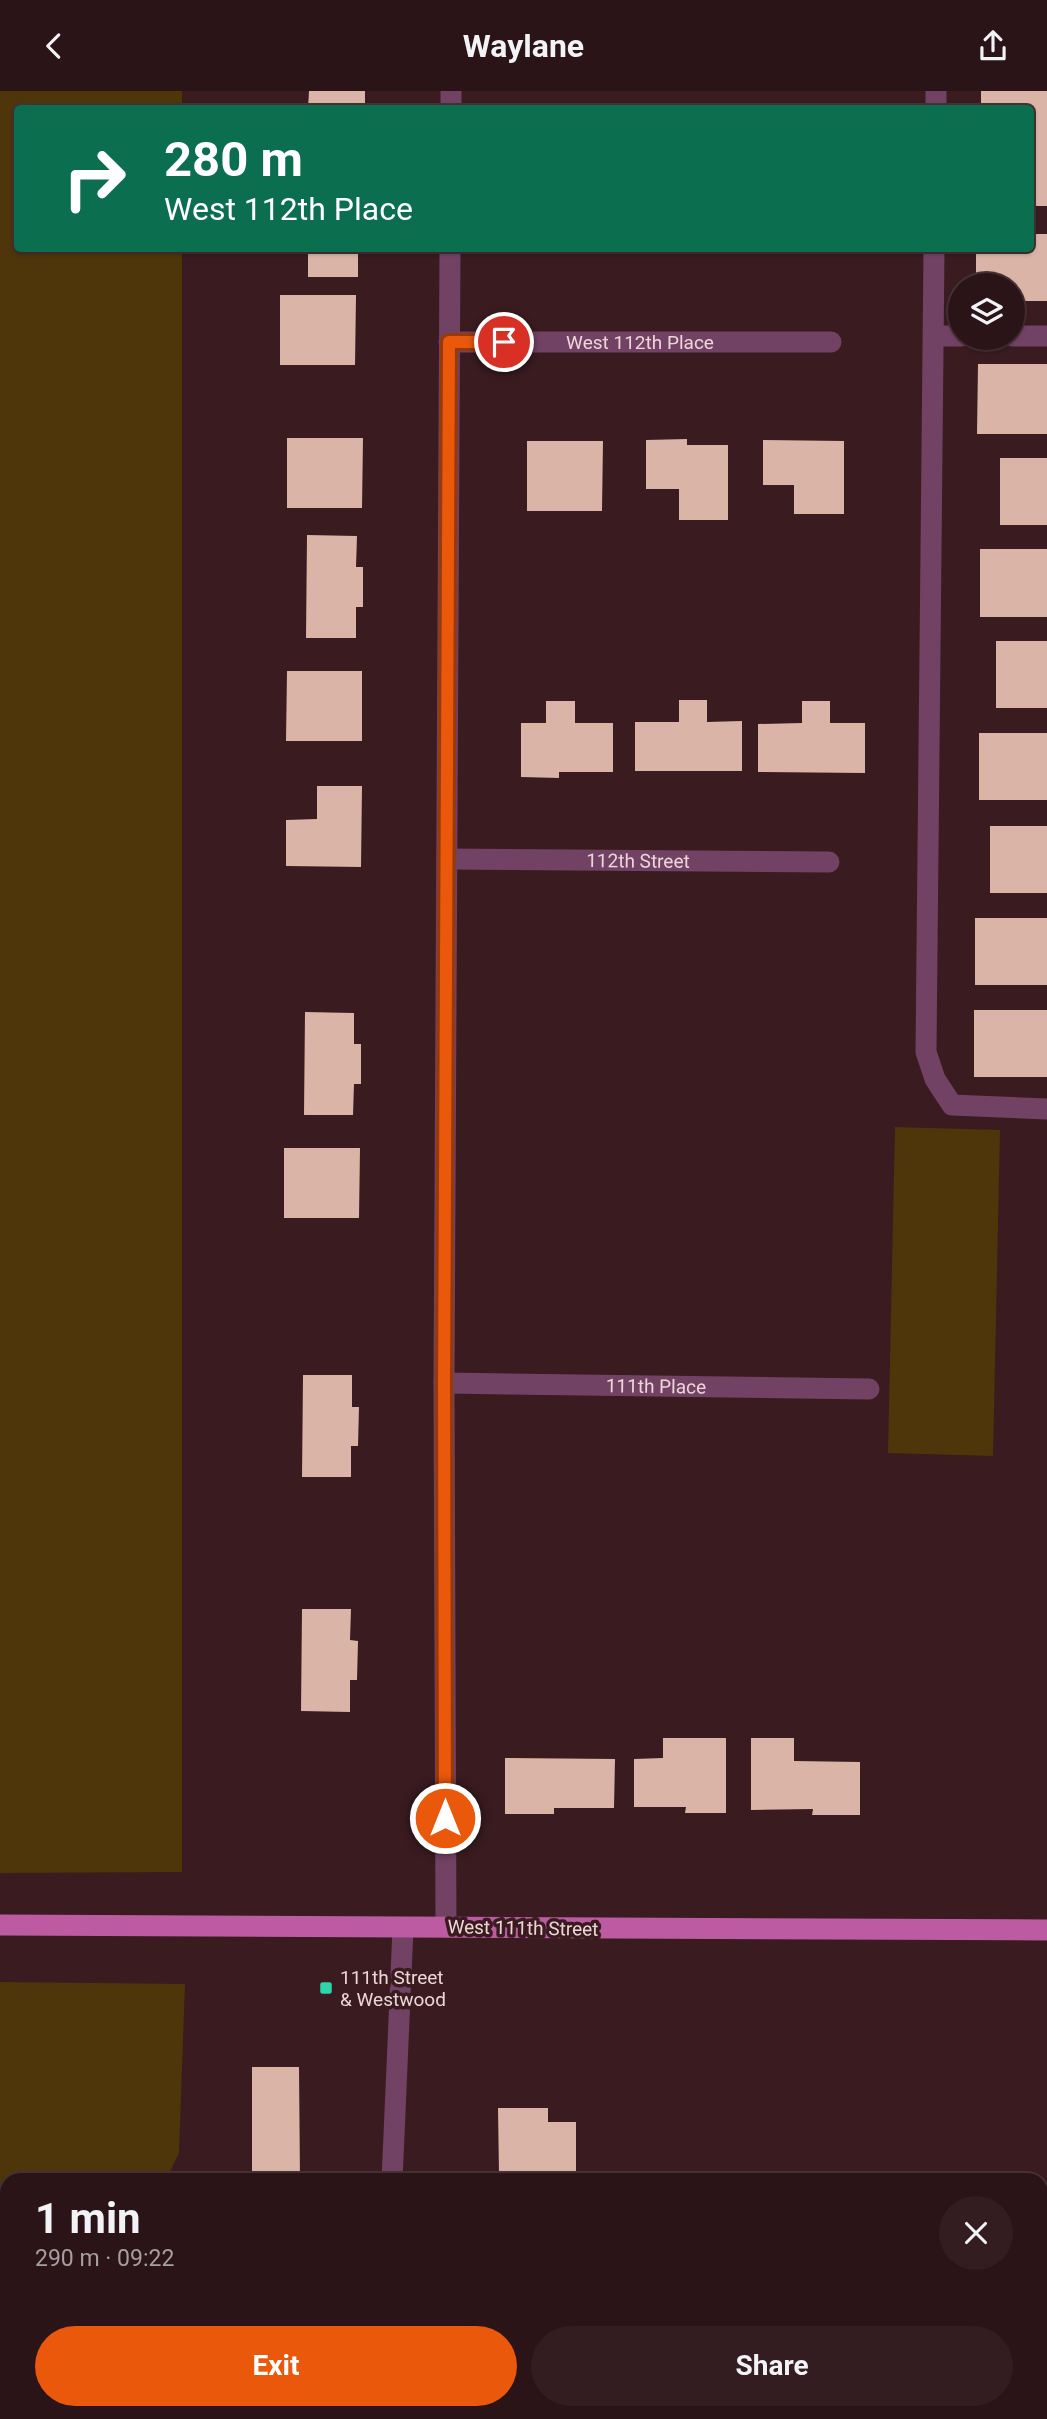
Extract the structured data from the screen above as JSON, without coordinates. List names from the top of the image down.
{
  "streets": {
    "main road": ["West 111th Street"],
    "street": ["West 112th Place", "112th Street", "111th Place"]
  },
  "places": {
    "transit": ["111th Street & Westwood"]
  },
  "page": {
    "header": "Waylane",
    "turn": ["280 m", "West 112th Place"],
    "heading": ["1 min", "290 m · 09:22"],
    "buttons": ["Exit", "Share"]
  }
}
